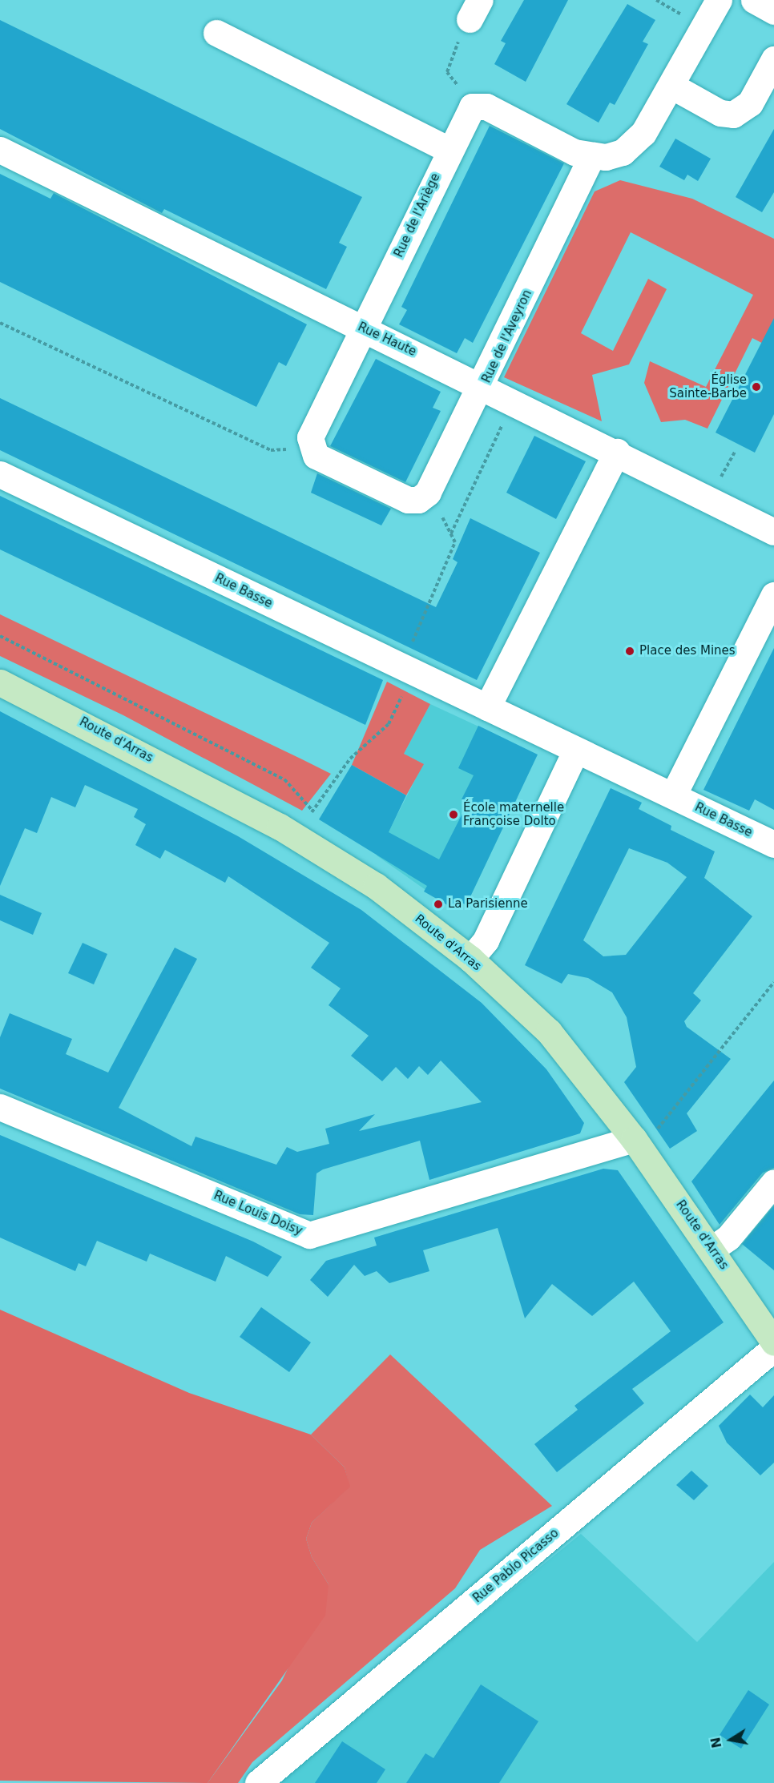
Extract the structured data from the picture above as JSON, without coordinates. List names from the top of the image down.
{
  "streets": {
    "main road": ["Route d'Arras"],
    "street": [
      "Rue de l'Ariège",
      "Rue de l'Aveyron",
      "Rue Haute",
      "Rue Basse",
      "Rue Louis Doisy",
      "Rue Pablo Picasso"
    ]
  },
  "crossings": [
    ["Rue de l'Ariège", "Rue Haute"],
    ["Rue de l'Aveyron", "Rue Haute"],
    ["Route d'Arras", "Rue Louis Doisy"]
  ],
  "places": [
    "Église Sainte-Barbe",
    "Place des Mines",
    "École maternelle Françoise Dolto",
    "La Parisienne"
  ],
  "north": "left"
}
